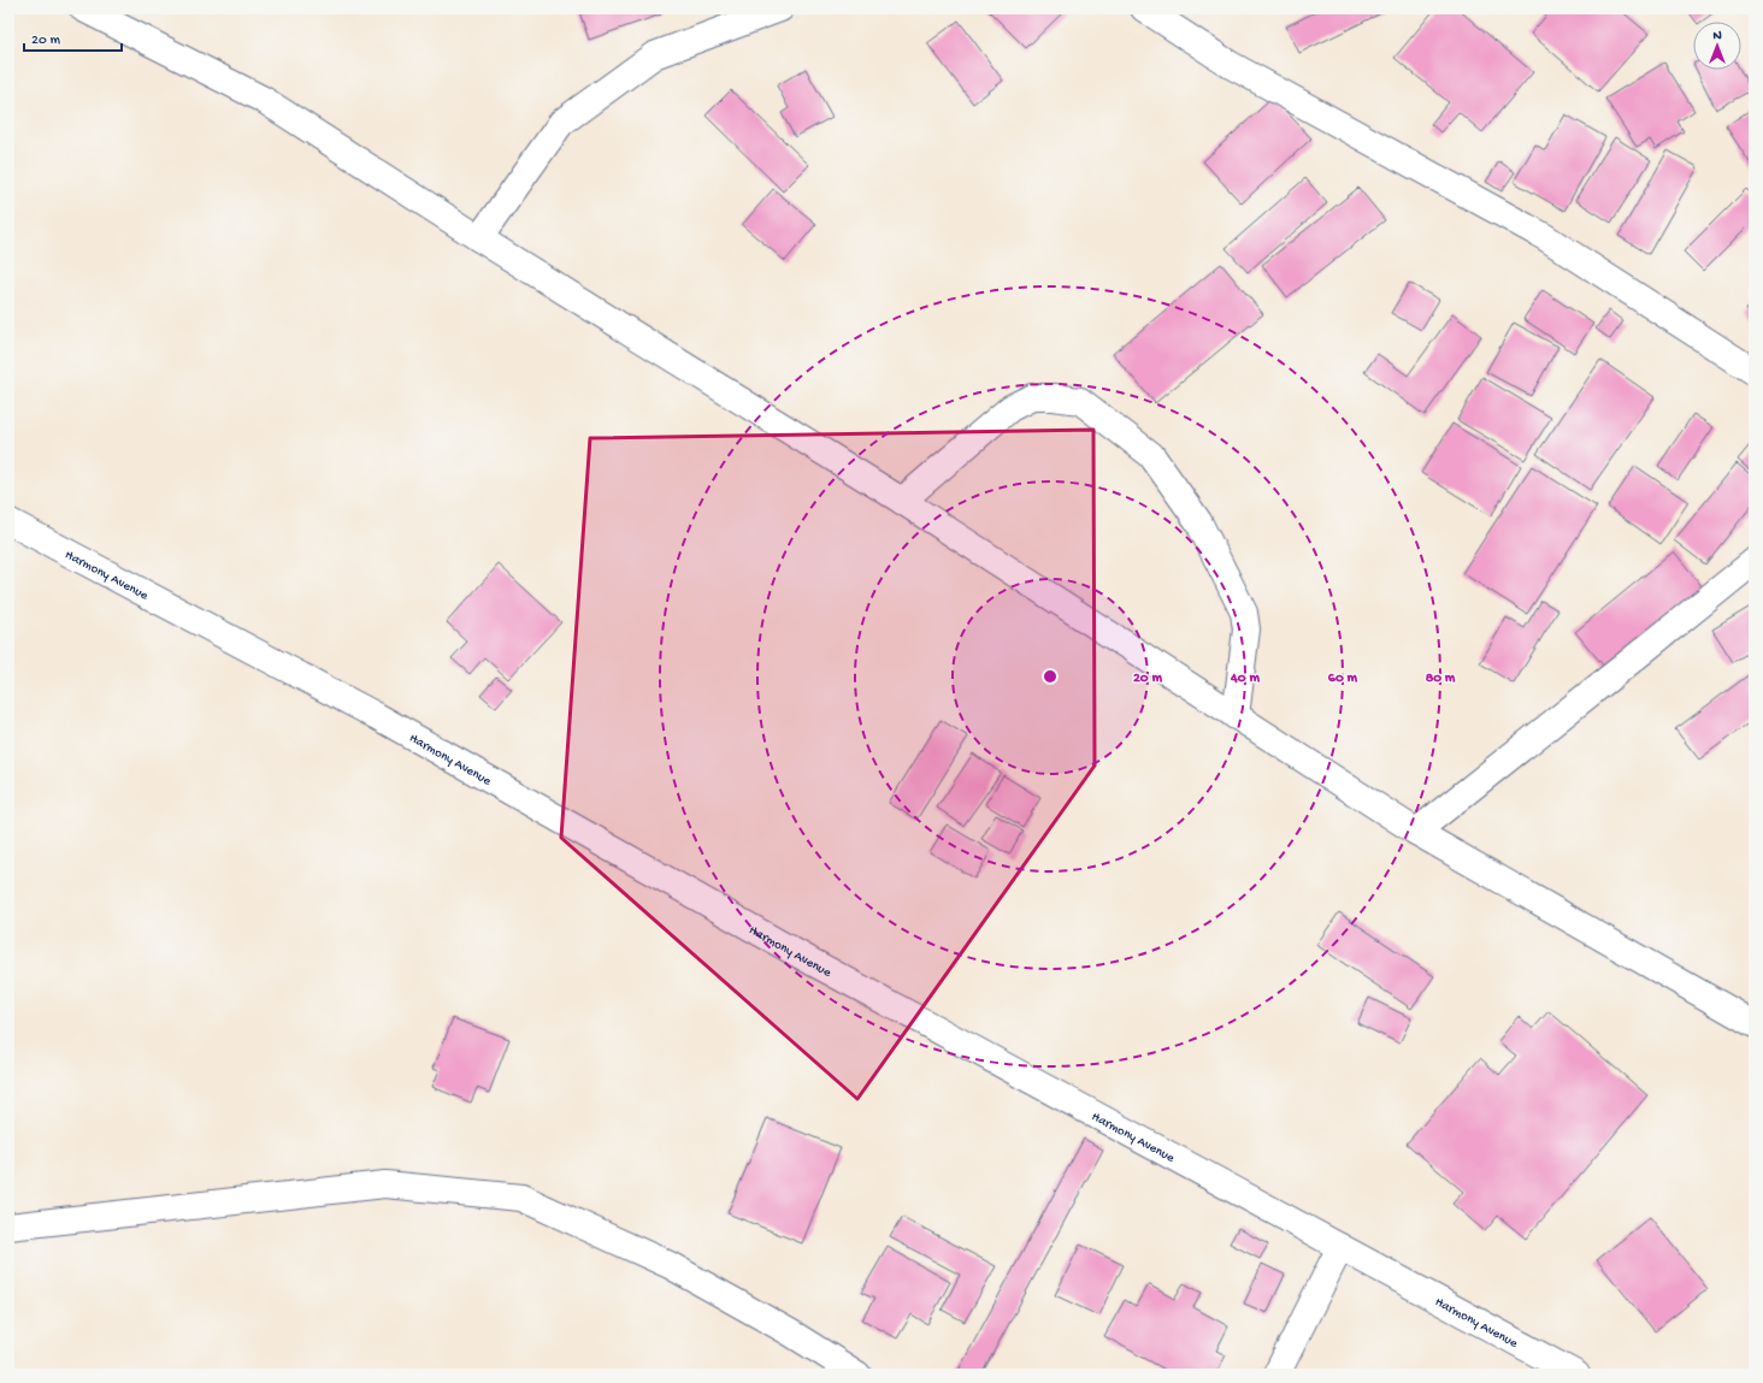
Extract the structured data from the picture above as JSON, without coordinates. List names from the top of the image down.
{
  "streets": {
    "street": ["Harmony Avenue"]
  },
  "scale_bar": "20 m",
  "north": "top",
  "rings": [
    "20 m",
    "40 m",
    "60 m",
    "80 m"
  ]
}
